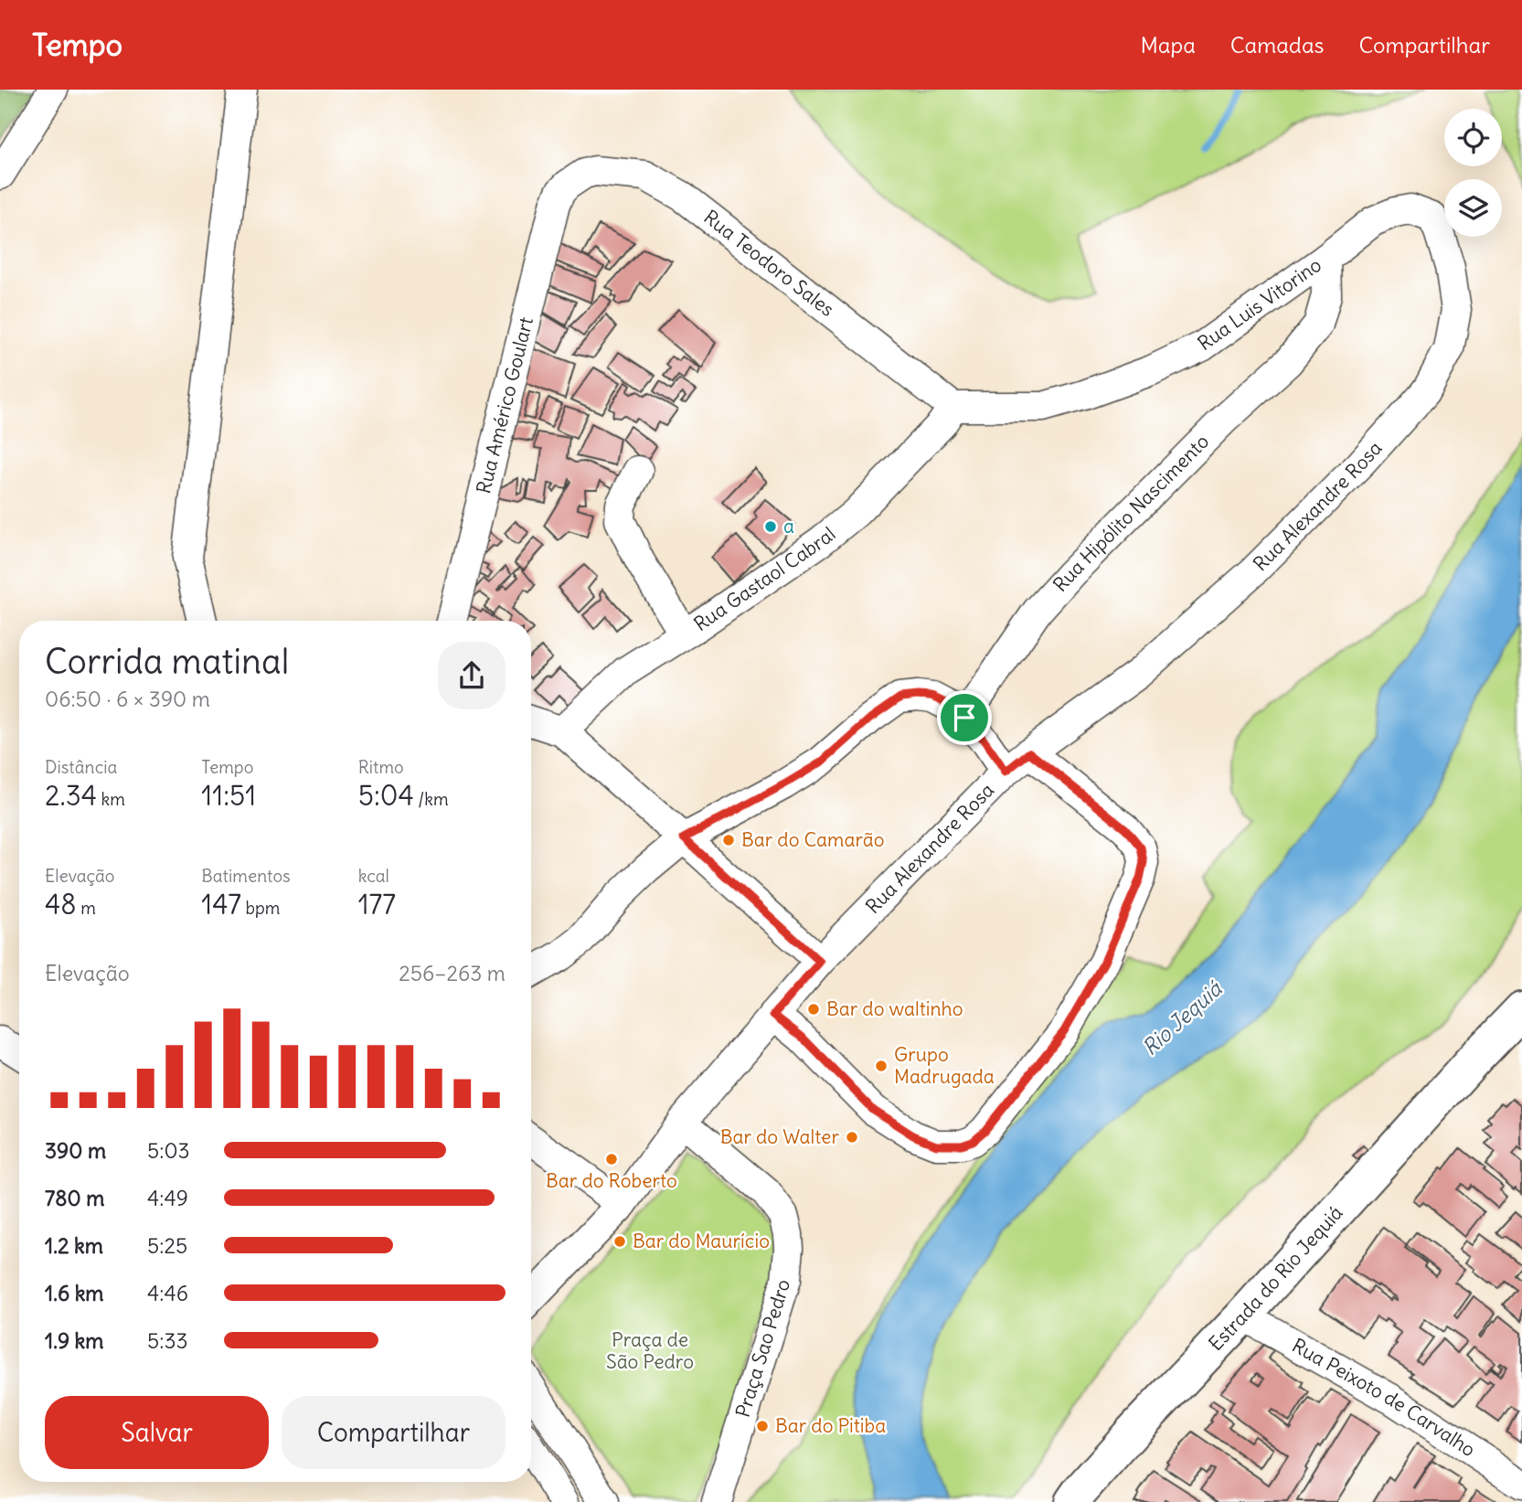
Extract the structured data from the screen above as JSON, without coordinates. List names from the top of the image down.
{
  "streets": {
    "main road": ["Estrada do Rio Jequiá"],
    "street": [
      "Rua Teodoro Sales",
      "Rua Luis Vitorino",
      "Rua Américo Goulart",
      "Rua Alexandre Rosa",
      "Rua Hipólito Nascimento",
      "Rua Gastaol Cabral",
      "Praça Sao Pedro",
      "Rua Peixoto de Carvalho"
    ]
  },
  "crossings": [
    ["Rua Teodoro Sales", "Rua Luis Vitorino"],
    ["Rua Teodoro Sales", "Rua Américo Goulart"],
    ["Rua Teodoro Sales", "Rua Gastaol Cabral"],
    ["Rua Luis Vitorino", "Rua Alexandre Rosa"],
    ["Rua Luis Vitorino", "Rua Hipólito Nascimento"],
    ["Rua Luis Vitorino", "Rua Gastaol Cabral"],
    ["Rua Alexandre Rosa", "Praça Sao Pedro"],
    ["Estrada do Rio Jequiá", "Rua Peixoto de Carvalho"]
  ],
  "water": ["Rio Jequiá"],
  "parks": ["Praça de São Pedro"],
  "places": [
    "a",
    "Bar do Camarão",
    "Bar do waltinho",
    "Grupo Madrugada",
    "Bar do Walter",
    "Bar do Roberto",
    "Bar do Maurício",
    "Bar do Pitiba"
  ],
  "page": {
    "header": "Tempo",
    "nav": ["Mapa", "Camadas", "Compartilhar"],
    "heading": ["Corrida matinal", "06:50 · 6 × 390 m"],
    "stats": [
      ["Distância", "2.34 km"],
      ["Tempo", "11:51"],
      ["Ritmo", "5:04 /km"],
      ["Elevação", "48 m"],
      ["Batimentos", "147 bpm"],
      ["kcal", "177"]
    ],
    "chart": ["Elevação", "256–263 m"],
    "list": [
      {
        "name": "390 m",
        "note": "5:03"
      },
      {
        "name": "780 m",
        "note": "4:49"
      },
      {
        "name": "1.2 km",
        "note": "5:25"
      },
      {
        "name": "1.6 km",
        "note": "4:46"
      },
      {
        "name": "1.9 km",
        "note": "5:33"
      }
    ],
    "buttons": ["Salvar", "Compartilhar"]
  }
}
